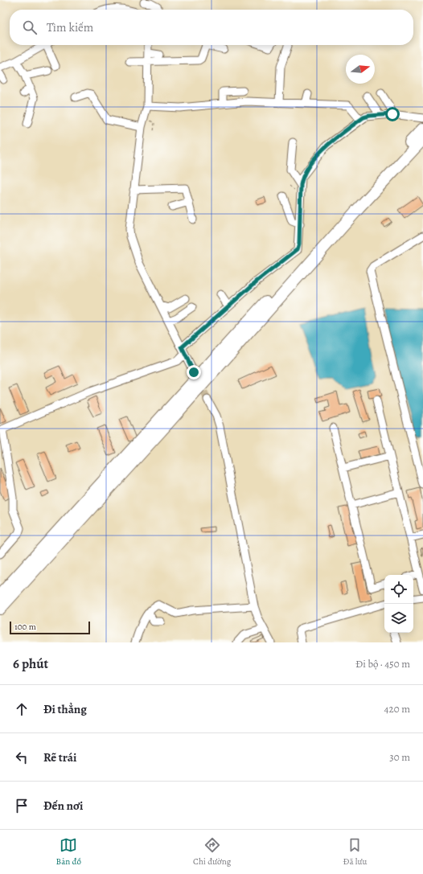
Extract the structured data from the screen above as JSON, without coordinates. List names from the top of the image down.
{
  "scale_bar": "100 m",
  "north": "right",
  "page": {
    "search": "Tìm kiếm",
    "scale": "100 m",
    "heading": ["6 phút", "Đi bộ · 450 m"],
    "list": [
      ["Đi thẳng", "420 m"],
      ["Rẽ trái", "30 m"],
      "Đến nơi"
    ],
    "nav": ["Bản đồ", "Chỉ đường", "Đã lưu"]
  }
}
